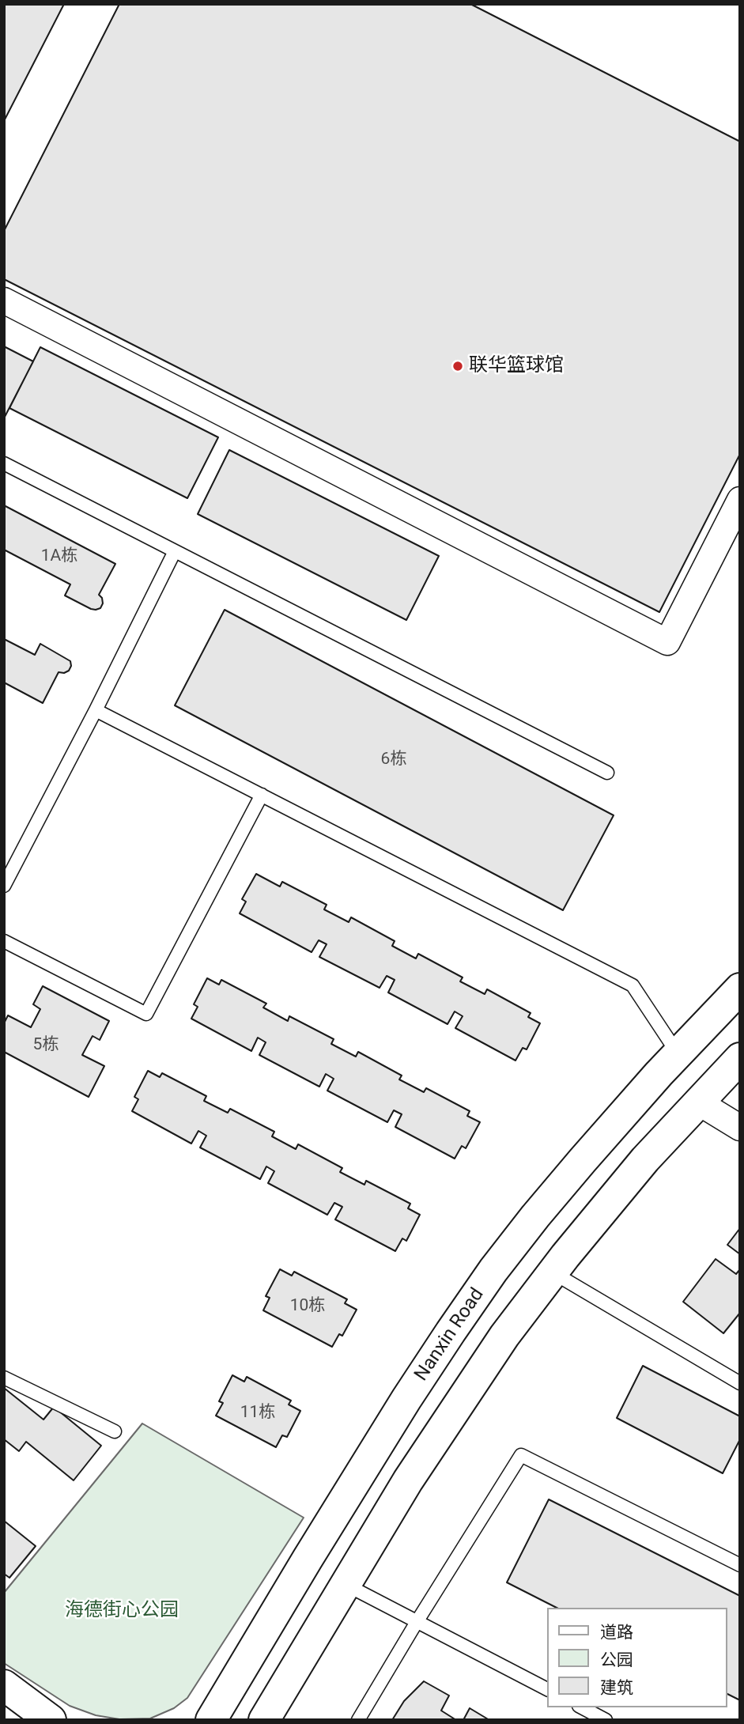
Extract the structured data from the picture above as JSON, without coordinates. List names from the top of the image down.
{
  "streets": {
    "main road": ["Nanxin Road"]
  },
  "parks": ["海德街心公园"],
  "places": ["联华篮球馆"],
  "house_numbers": [
    "1A栋",
    "6栋",
    "5栋",
    "10栋",
    "11栋"
  ],
  "legend": ["道路", "公园", "建筑"]
}
